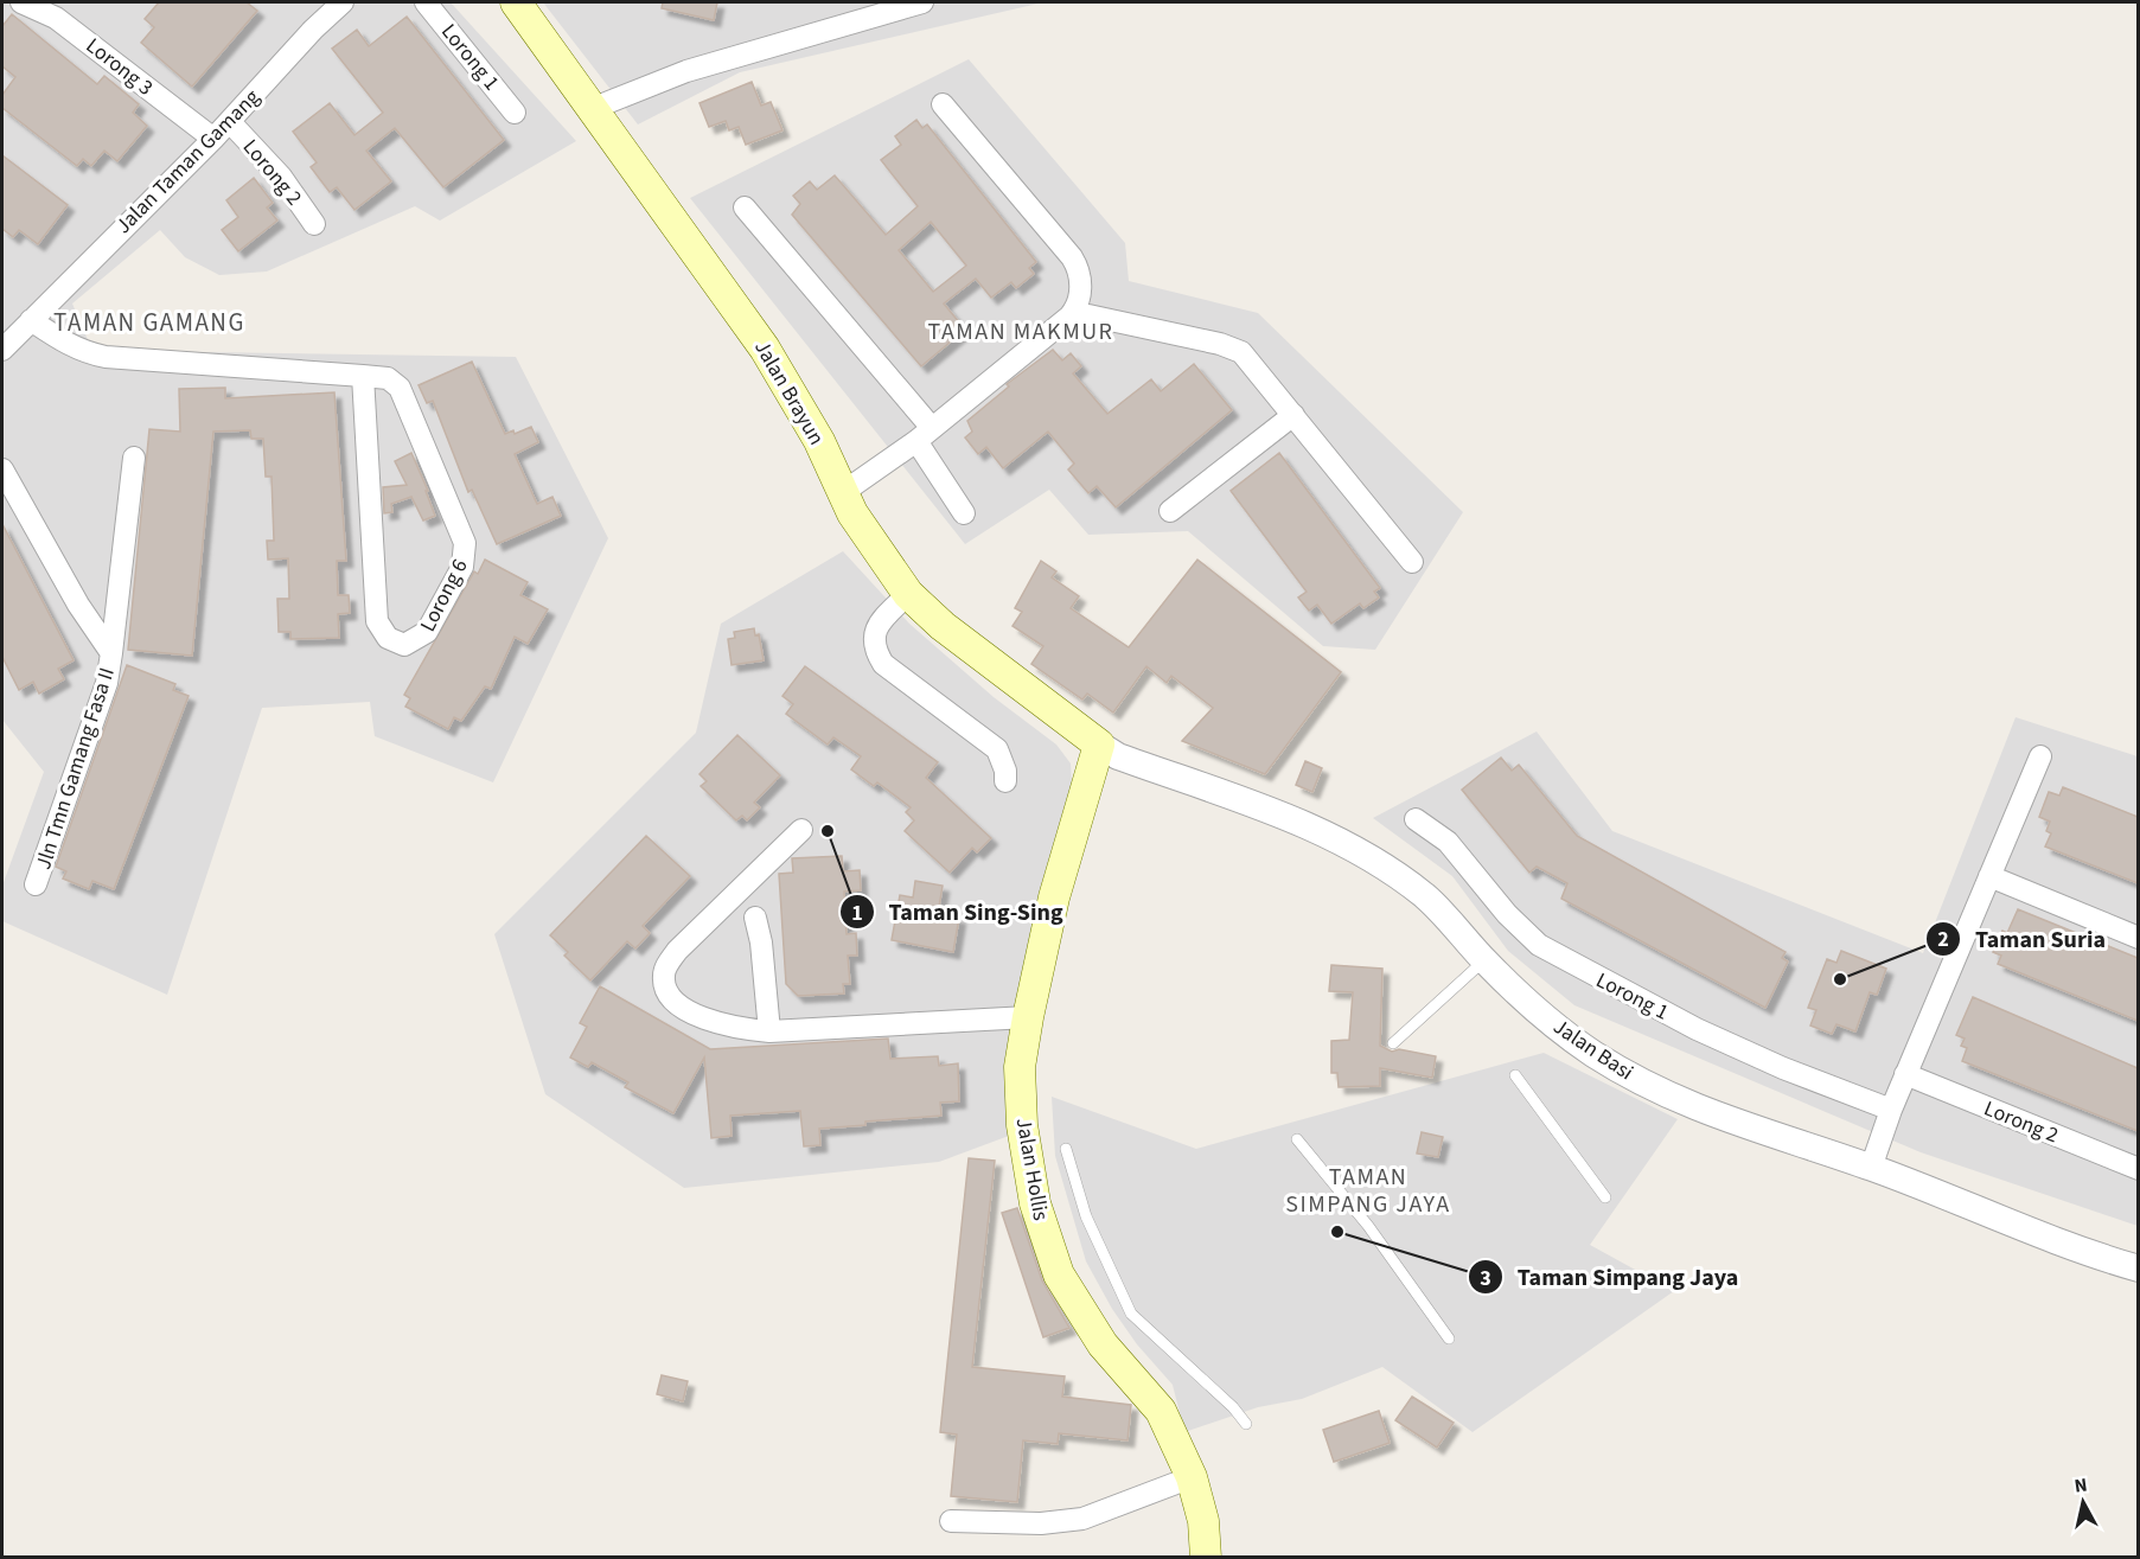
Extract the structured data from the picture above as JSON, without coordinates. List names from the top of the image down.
{
  "streets": {
    "main road": ["Jalan Brayun", "Jalan Hollis"],
    "street": [
      "Lorong 1",
      "Lorong 3",
      "Jalan Taman Gamang",
      "Lorong 2",
      "Lorong 6",
      "Jln Tmn Gamang Fasa II",
      "Jalan Basi"
    ]
  },
  "crossings": [
    ["Lorong 3", "Jalan Taman Gamang"],
    ["Jalan Taman Gamang", "Lorong 2"],
    ["Jalan Taman Gamang", "Lorong 6"],
    ["Jalan Brayun", "Jalan Basi"],
    ["Jalan Brayun", "Jalan Hollis"],
    ["Jalan Basi", "Jalan Hollis"]
  ],
  "districts": ["TAMAN GAMANG", "TAMAN MAKMUR", "TAMAN SIMPANG JAYA"],
  "places": ["Taman Sing-Sing", "Taman Suria", "Taman Simpang Jaya"],
  "north": "top"
}
